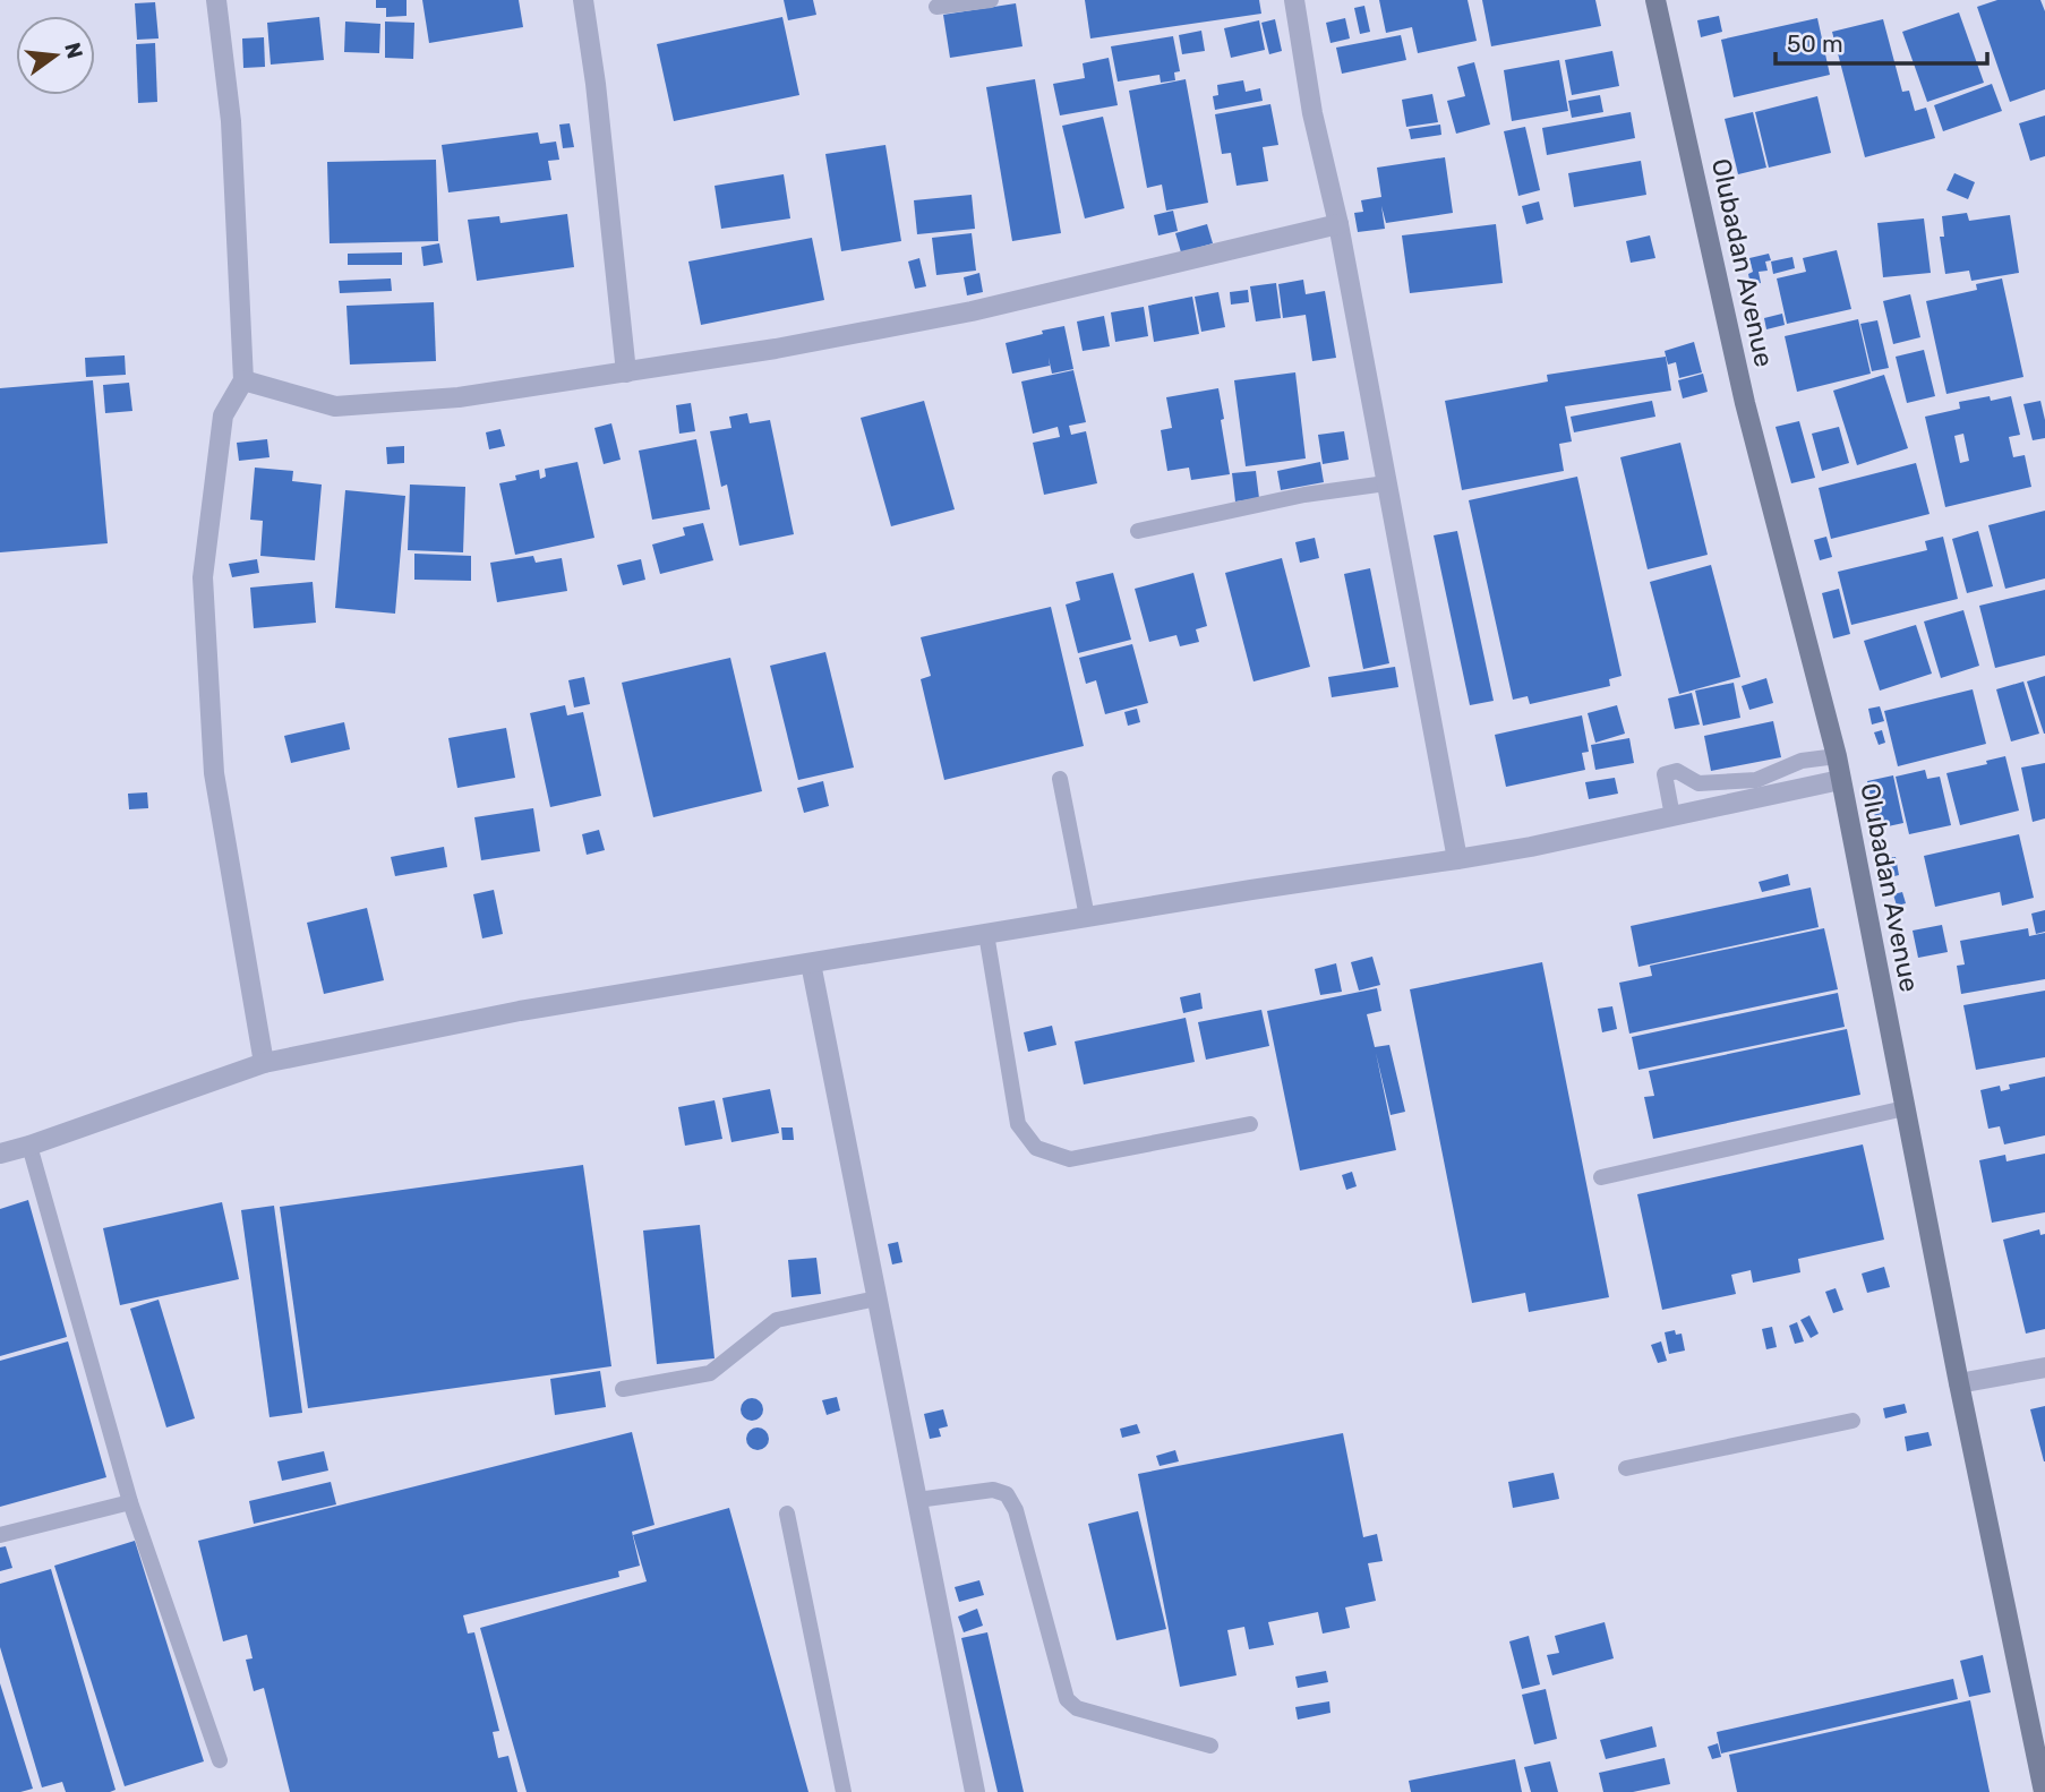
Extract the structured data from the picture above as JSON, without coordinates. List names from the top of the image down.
{
  "streets": {
    "street": ["Olubadan Avenue"]
  },
  "scale_bar": "50 m",
  "north": "right"
}
